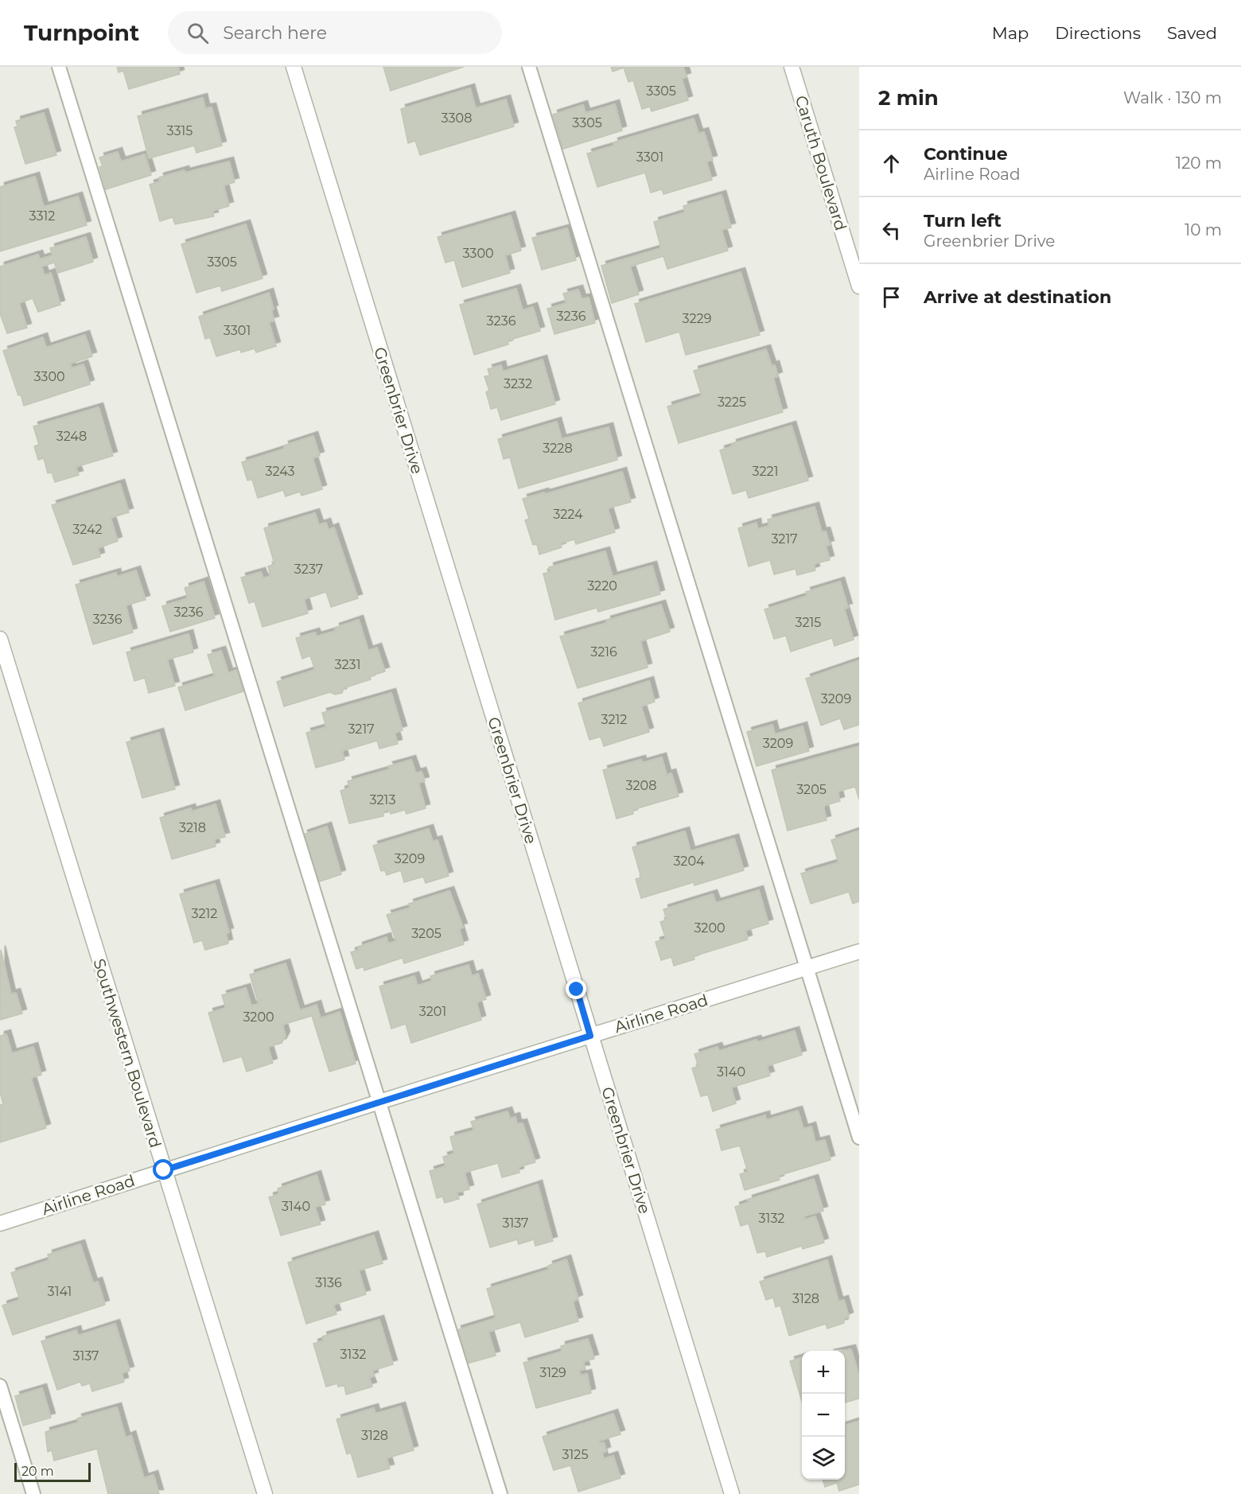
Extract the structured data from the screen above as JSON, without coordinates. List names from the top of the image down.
{
  "streets": {
    "street": [
      "Caruth Boulevard",
      "Greenbrier Drive",
      "Airline Road",
      "Southwestern Boulevard"
    ]
  },
  "crossings": [
    ["Greenbrier Drive", "Airline Road"],
    ["Airline Road", "Southwestern Boulevard"]
  ],
  "house_numbers": [
    "3305",
    "3308",
    "3305",
    "3315",
    "3301",
    "3312",
    "3300",
    "3305",
    "3236",
    "3229",
    "3236",
    "3301",
    "3300",
    "3232",
    "3225",
    "3248",
    "3228",
    "3243",
    "3221",
    "3224",
    "3242",
    "3217",
    "3237",
    "3220",
    "3236",
    "3236",
    "3215",
    "3216",
    "3231",
    "3209",
    "3212",
    "3217",
    "3209",
    "3208",
    "3205",
    "3213",
    "3218",
    "3209",
    "3204",
    "3212",
    "3200",
    "3205",
    "3201",
    "3200",
    "3140",
    "3140",
    "3132",
    "3137",
    "3136",
    "3141",
    "3128",
    "3132",
    "3137",
    "3129",
    "3128",
    "3125"
  ],
  "scale_bar": "20 m",
  "page": {
    "header": "Turnpoint",
    "search": "Search here",
    "nav": ["Map", "Directions", "Saved"],
    "heading": ["2 min", "Walk · 130 m"],
    "list": [
      ["Continue", "Airline Road", "120 m"],
      ["Turn left", "Greenbrier Drive", "10 m"],
      "Arrive at destination"
    ],
    "map_buttons": ["+", "−"],
    "scale": "20 m"
  }
}
